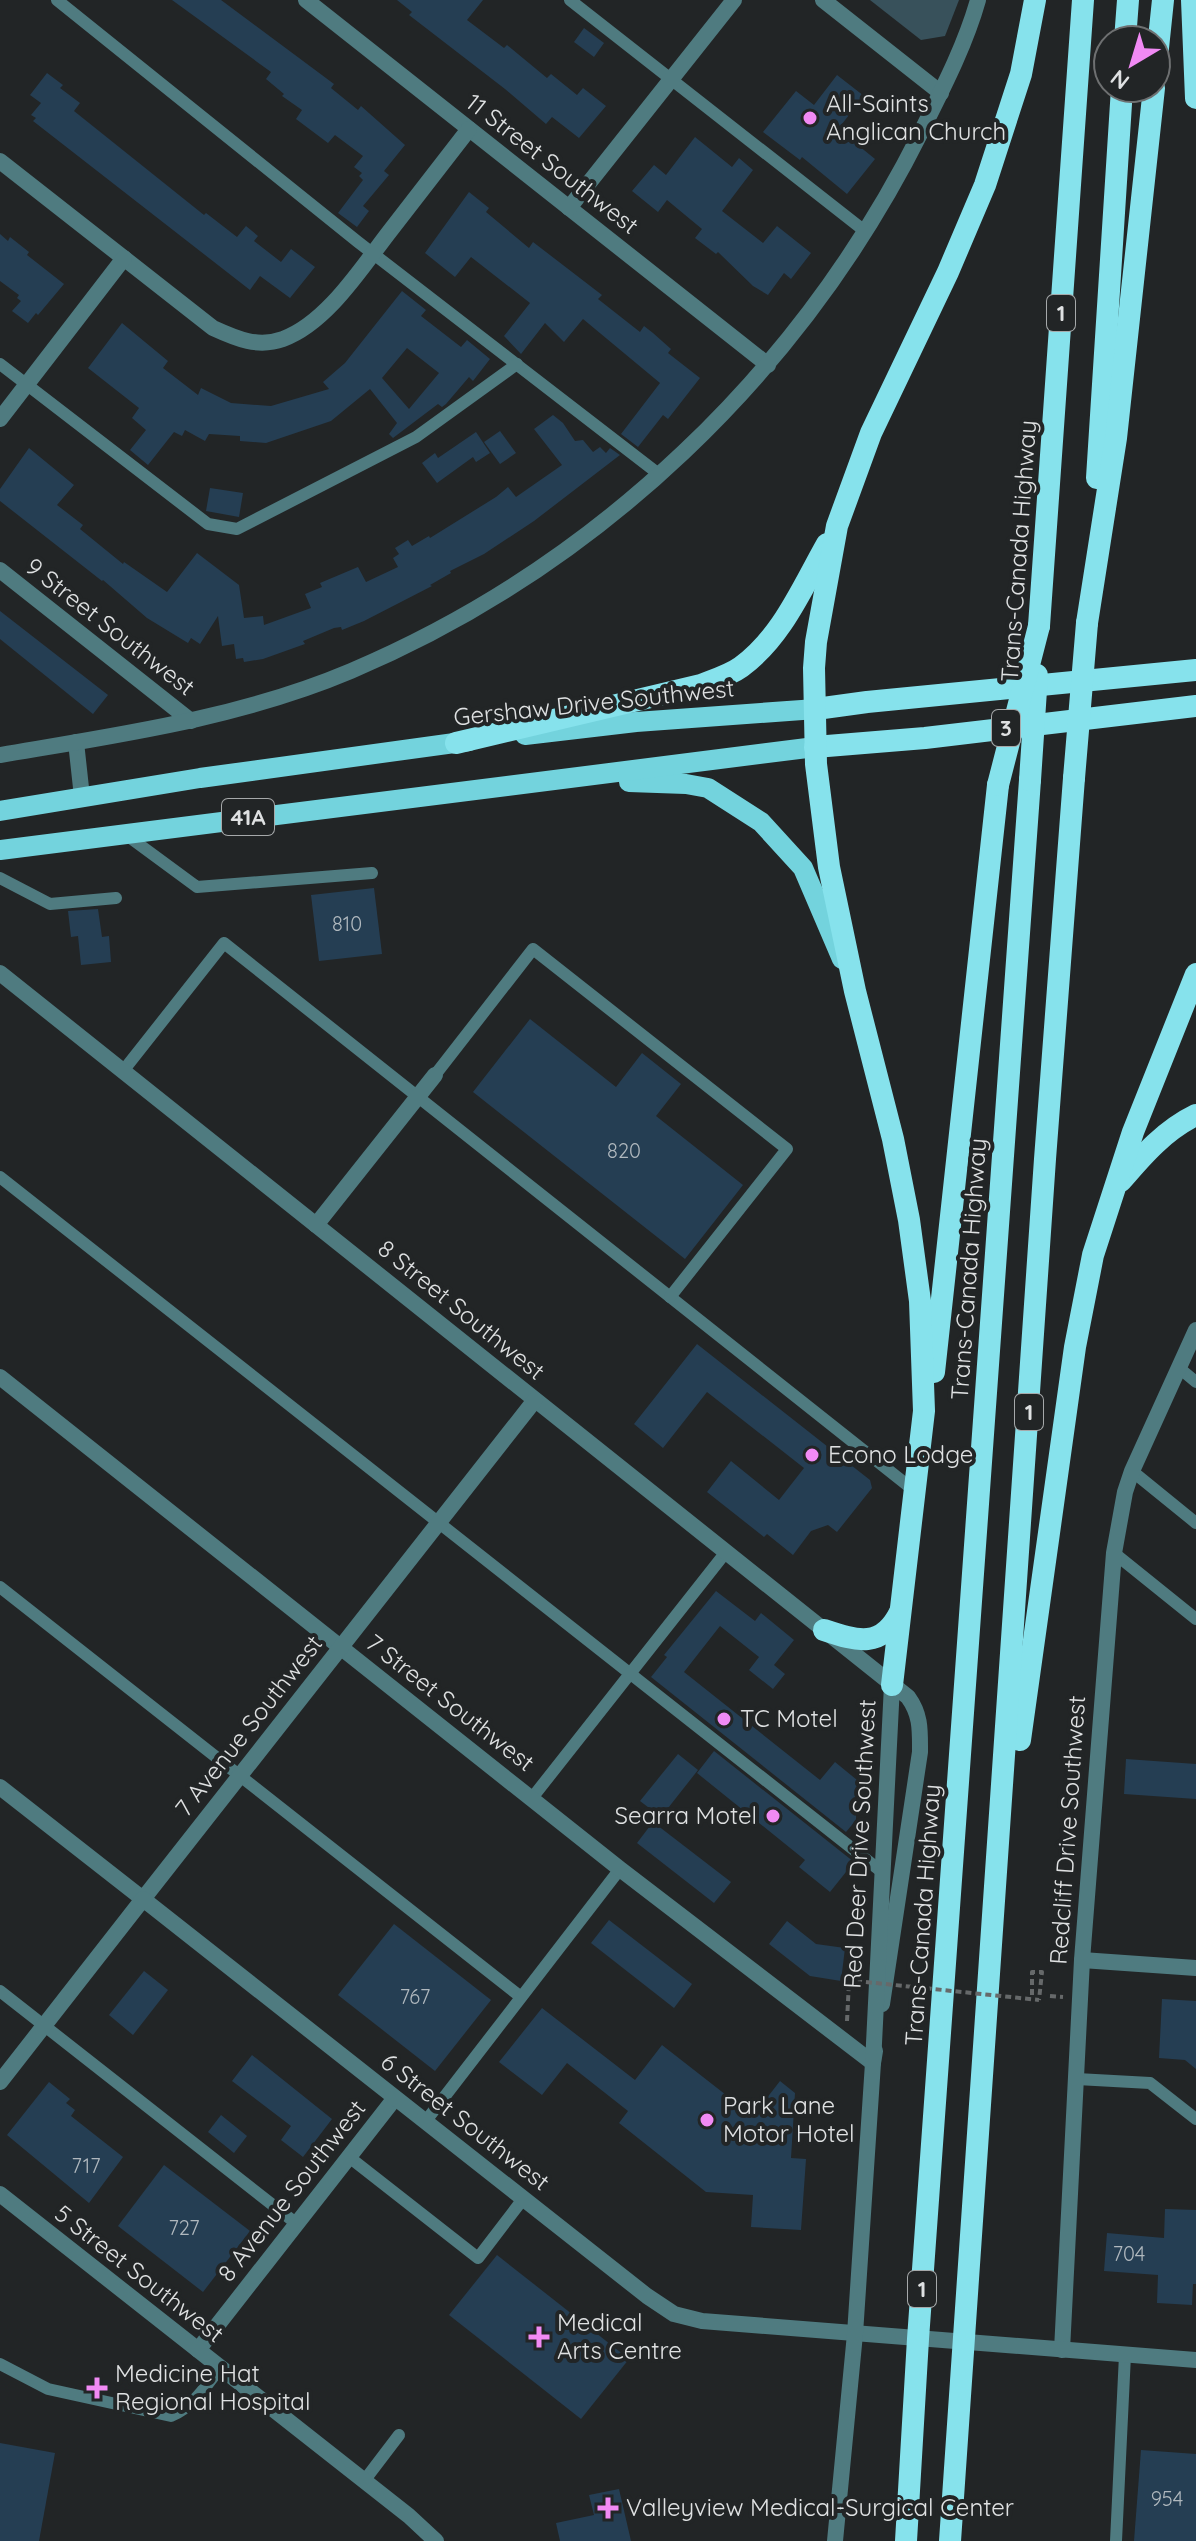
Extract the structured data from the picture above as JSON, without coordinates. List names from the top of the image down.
{
  "streets": {
    "highway": [
      "1",
      "Trans-Canada Highway",
      "Gershaw Drive Southwest",
      "3"
    ],
    "main road": ["41A"],
    "street": [
      "11 Street Southwest",
      "9 Street Southwest",
      "8 Street Southwest",
      "7 Street Southwest",
      "7 Avenue Southwest",
      "Redcliff Drive Southwest",
      "Red Deer Drive Southwest",
      "6 Street Southwest",
      "8 Avenue Southwest",
      "5 Street Southwest"
    ]
  },
  "crossings": [
    ["1", "6 Street Southwest"],
    ["Trans-Canada Highway", "6 Street Southwest"],
    ["3", "41A"],
    ["8 Street Southwest", "7 Avenue Southwest"],
    ["8 Street Southwest", "Red Deer Drive Southwest"],
    ["7 Street Southwest", "7 Avenue Southwest"],
    ["7 Street Southwest", "Red Deer Drive Southwest"],
    ["7 Avenue Southwest", "6 Street Southwest"],
    ["Red Deer Drive Southwest", "6 Street Southwest"],
    ["6 Street Southwest", "8 Avenue Southwest"],
    ["8 Avenue Southwest", "5 Street Southwest"]
  ],
  "places": {
    "other": [
      "All-Saints Anglican Church",
      "Econo Lodge",
      "TC Motel",
      "Searra Motel",
      "Park Lane Motor Hotel"
    ],
    "health": ["Medical Arts Centre", "Medicine Hat Regional Hospital", "Valleyview Medical-Surgical Center"]
  },
  "house_numbers": [
    "810",
    "820",
    "767",
    "717",
    "727",
    "704",
    "954"
  ],
  "north": "bottom left"
}
